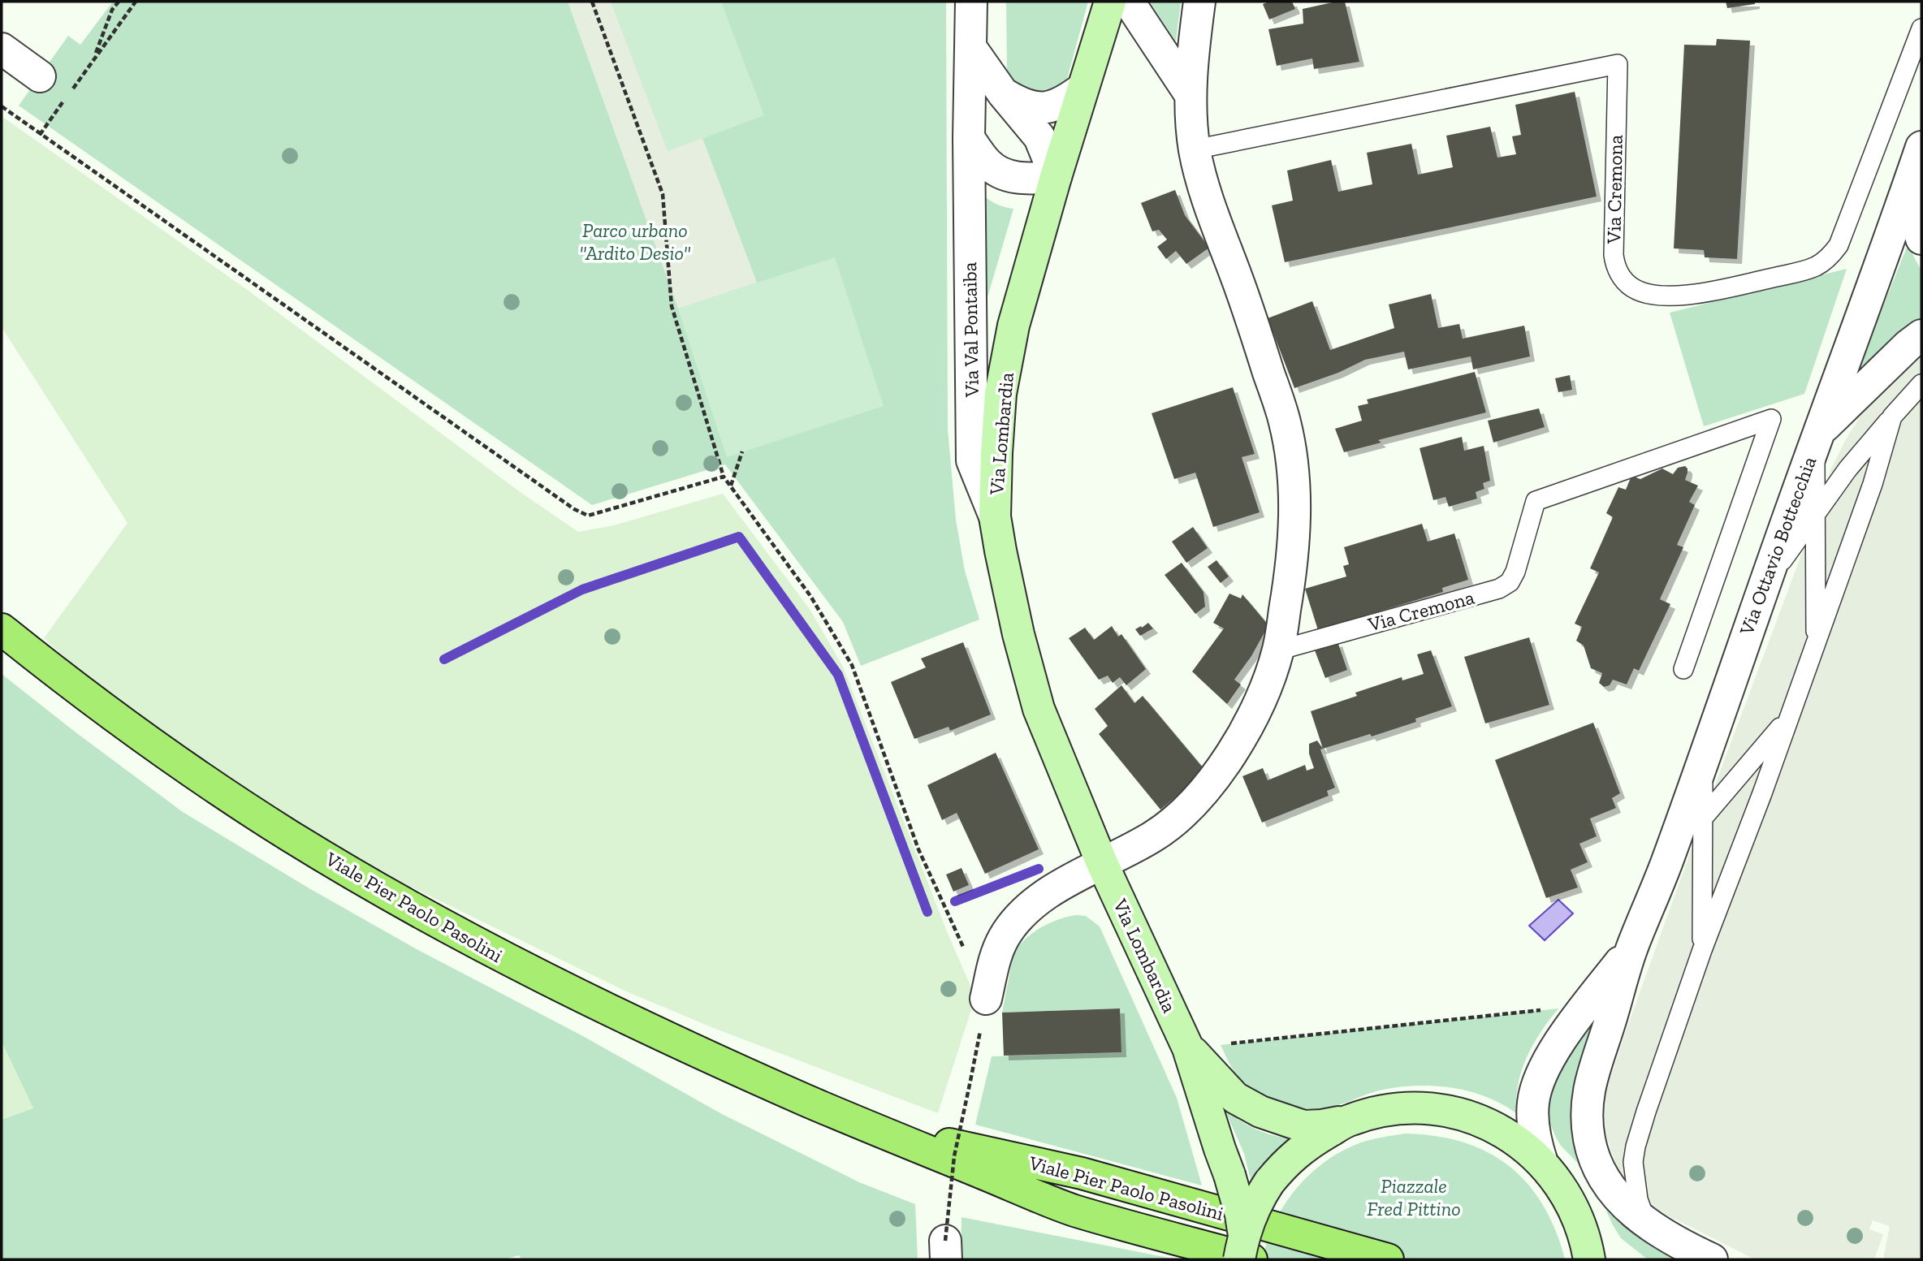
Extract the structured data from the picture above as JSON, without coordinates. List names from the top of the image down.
{
  "streets": {
    "main road": ["Viale Pier Paolo Pasolini"],
    "street": ["Via Val Pontaiba", "Via Lombardia", "Via Ottavio Bottecchia"],
    "lane": ["Via Cremona"]
  },
  "crossings": [
    ["Via Val Pontaiba", "Via Lombardia"],
    ["Via Lombardia", "Viale Pier Paolo Pasolini"]
  ],
  "parks": ["Parco urbano \"Ardito Desio\"", "Piazzale Fred Pittino"]
}
